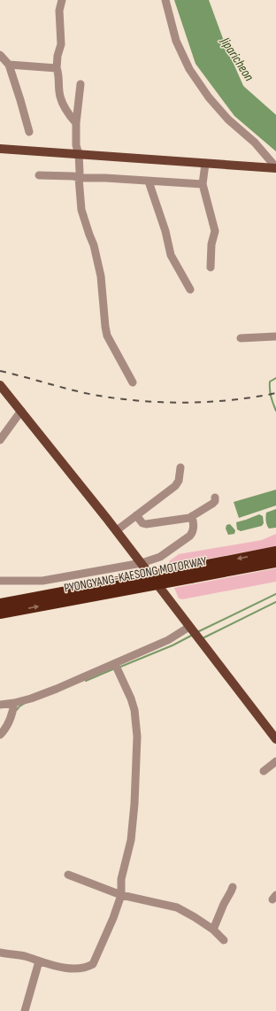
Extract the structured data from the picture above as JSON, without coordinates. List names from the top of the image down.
{
  "streets": {
    "highway": ["PYONGYANG-KAESONG MOTORWAY"]
  },
  "water": ["Jiparicheon"]
}
